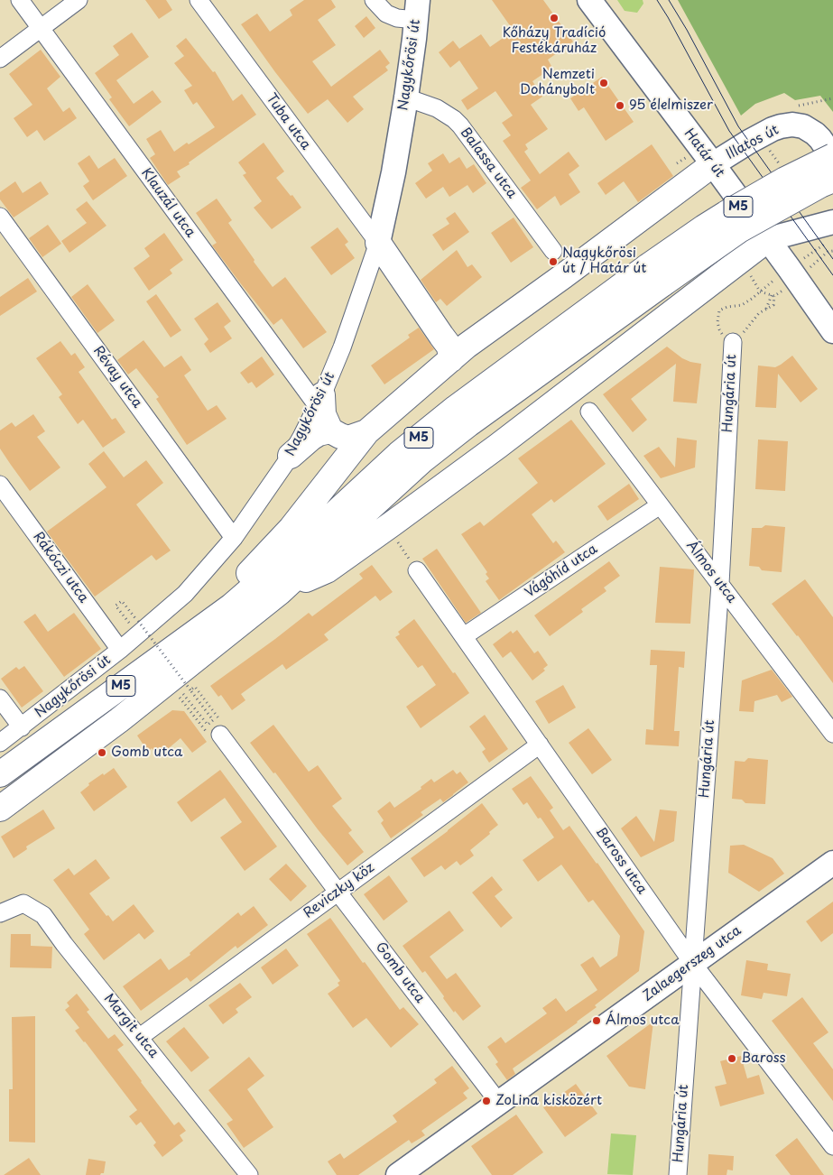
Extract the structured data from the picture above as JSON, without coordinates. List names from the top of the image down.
{
  "streets": {
    "main road": ["Nagykőrösi út", "M5"],
    "street": [
      "Tuba utca",
      "Illatos út",
      "Határ út",
      "Balassa utca",
      "Klauzál utca",
      "Révay utca",
      "Hungária út",
      "Rákóczi utca",
      "Vágóhíd utca",
      "Álmos utca",
      "Baross utca",
      "Reviczky köz",
      "Zalaegerszeg utca",
      "Gomb utca",
      "Margit utca"
    ]
  },
  "crossings": [
    ["Nagykőrösi út", "Tuba utca"],
    ["Nagykőrösi út", "Balassa utca"],
    ["Nagykőrösi út", "Klauzál utca"],
    ["Nagykőrösi út", "M5"],
    ["Nagykőrösi út", "Révay utca"],
    ["Nagykőrösi út", "Rákóczi utca"],
    ["Illatos út", "Határ út"],
    ["Illatos út", "M5"],
    ["Hungária út", "Álmos utca"],
    ["Hungária út", "Baross utca"],
    ["Hungária út", "Zalaegerszeg utca"],
    ["Vágóhíd utca", "Álmos utca"],
    ["Vágóhíd utca", "Baross utca"],
    ["Baross utca", "Reviczky köz"],
    ["Baross utca", "Zalaegerszeg utca"],
    ["Reviczky köz", "Gomb utca"],
    ["Reviczky köz", "Margit utca"],
    ["Zalaegerszeg utca", "Gomb utca"]
  ],
  "places": [
    "Kőházy Tradíció Festékáruház",
    "Nemzeti Dohánybolt",
    "95 élelmiszer",
    "Nagykőrösi út / Határ út",
    "Gomb utca",
    "Álmos utca",
    "Baross",
    "ZoLina kisközért"
  ]
}
